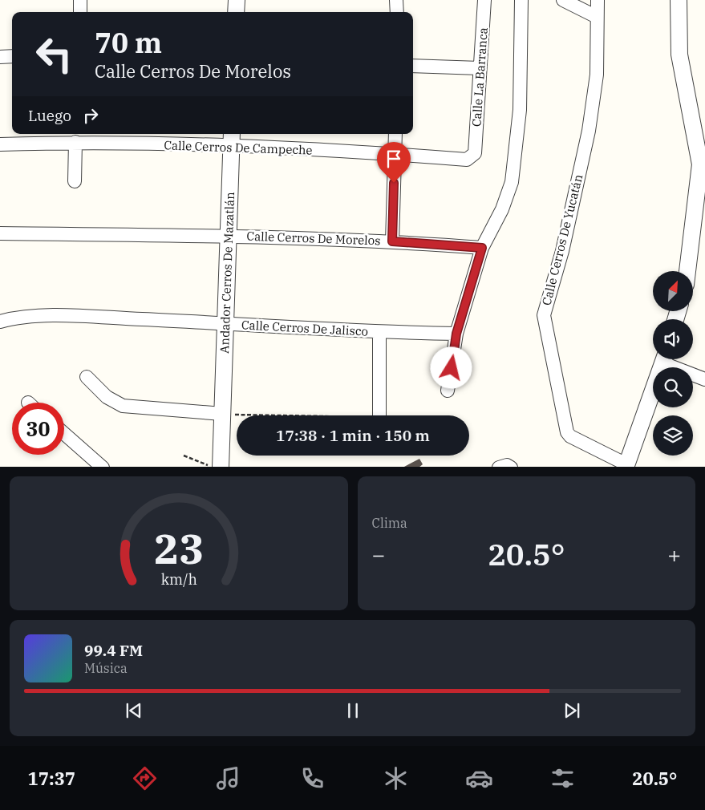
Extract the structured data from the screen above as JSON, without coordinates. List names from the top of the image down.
{
  "streets": {
    "street": [
      "Calle La Barranca",
      "Calle Cerros De Campeche",
      "Calle Cerros De Morelos",
      "Calle Cerros De Yucatán",
      "Andador Cerros De Mazatlán",
      "Calle Cerros De Jalisco"
    ]
  },
  "crossings": [
    ["Calle La Barranca", "Calle Cerros De Campeche"],
    ["Calle Cerros De Campeche", "Andador Cerros De Mazatlán"],
    ["Calle Cerros De Morelos", "Andador Cerros De Mazatlán"],
    ["Andador Cerros De Mazatlán", "Calle Cerros De Jalisco"]
  ],
  "north": "top right",
  "page": {
    "turn": ["70 m", "Calle Cerros De Morelos"],
    "then": "Luego",
    "limit": "30",
    "trip": "17:38 · 1 min · 150 m",
    "tile": "Clima",
    "heat": ["−", "20.5°", "+"],
    "song": ["99.4 FM", "Música"],
    "tabs": ["17:37", "20.5°"],
    "gauge": ["23", "km/h"]
  }
}
